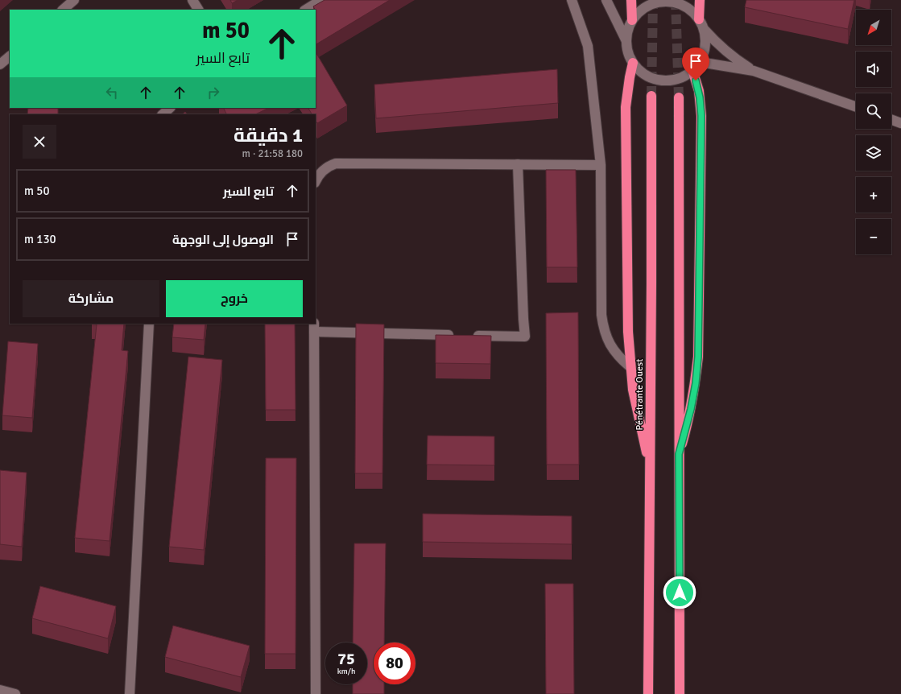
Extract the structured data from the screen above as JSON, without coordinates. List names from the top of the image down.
{
  "streets": {
    "highway": ["Pénétrante Ouest"]
  },
  "north": "bottom left",
  "page": {
    "map_buttons": ["+", "−"],
    "turn": ["50 m", "تابع السير"],
    "heading": ["1 دقيقة", "180 m · 21:58"],
    "list": [
      {
        "name": "تابع السير",
        "value": "50 m"
      },
      {
        "name": "الوصول إلى الوجهة",
        "value": "130 m"
      }
    ],
    "buttons": ["خروج", "مشاركة"],
    "speed": "75 km/h",
    "limit": "80"
  }
}
